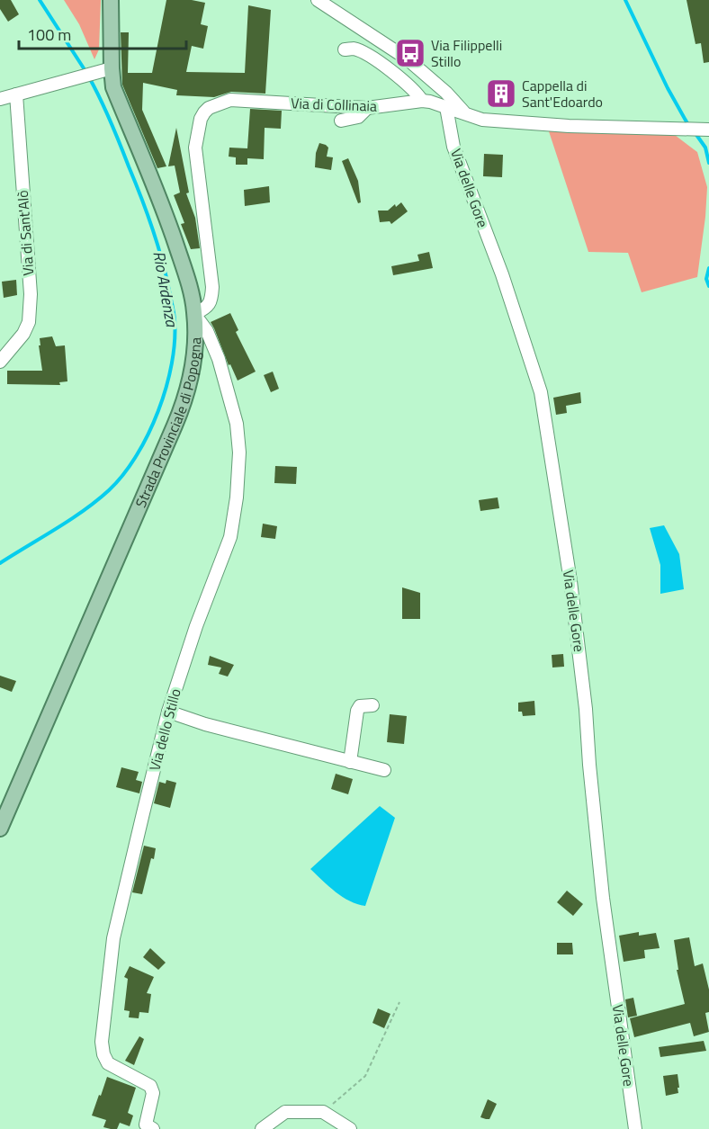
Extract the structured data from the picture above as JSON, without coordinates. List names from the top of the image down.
{
  "streets": {
    "main road": ["Strada Provinciale di Popogna"],
    "street": [
      "Via di Collinaia",
      "Via delle Gore",
      "Via di Sant'Alò",
      "Via dello Stillo"
    ]
  },
  "crossings": [
    ["Via di Collinaia", "Via delle Gore"],
    ["Via di Collinaia", "Strada Provinciale di Popogna"],
    ["Via di Collinaia", "Via dello Stillo"],
    ["Strada Provinciale di Popogna", "Via dello Stillo"]
  ],
  "water": ["Rio Ardenza"],
  "places": {
    "bus stop": ["Via Filippelli Stillo"],
    "building": ["Cappella di Sant'Edoardo"]
  },
  "scale_bar": "100 m"
}
